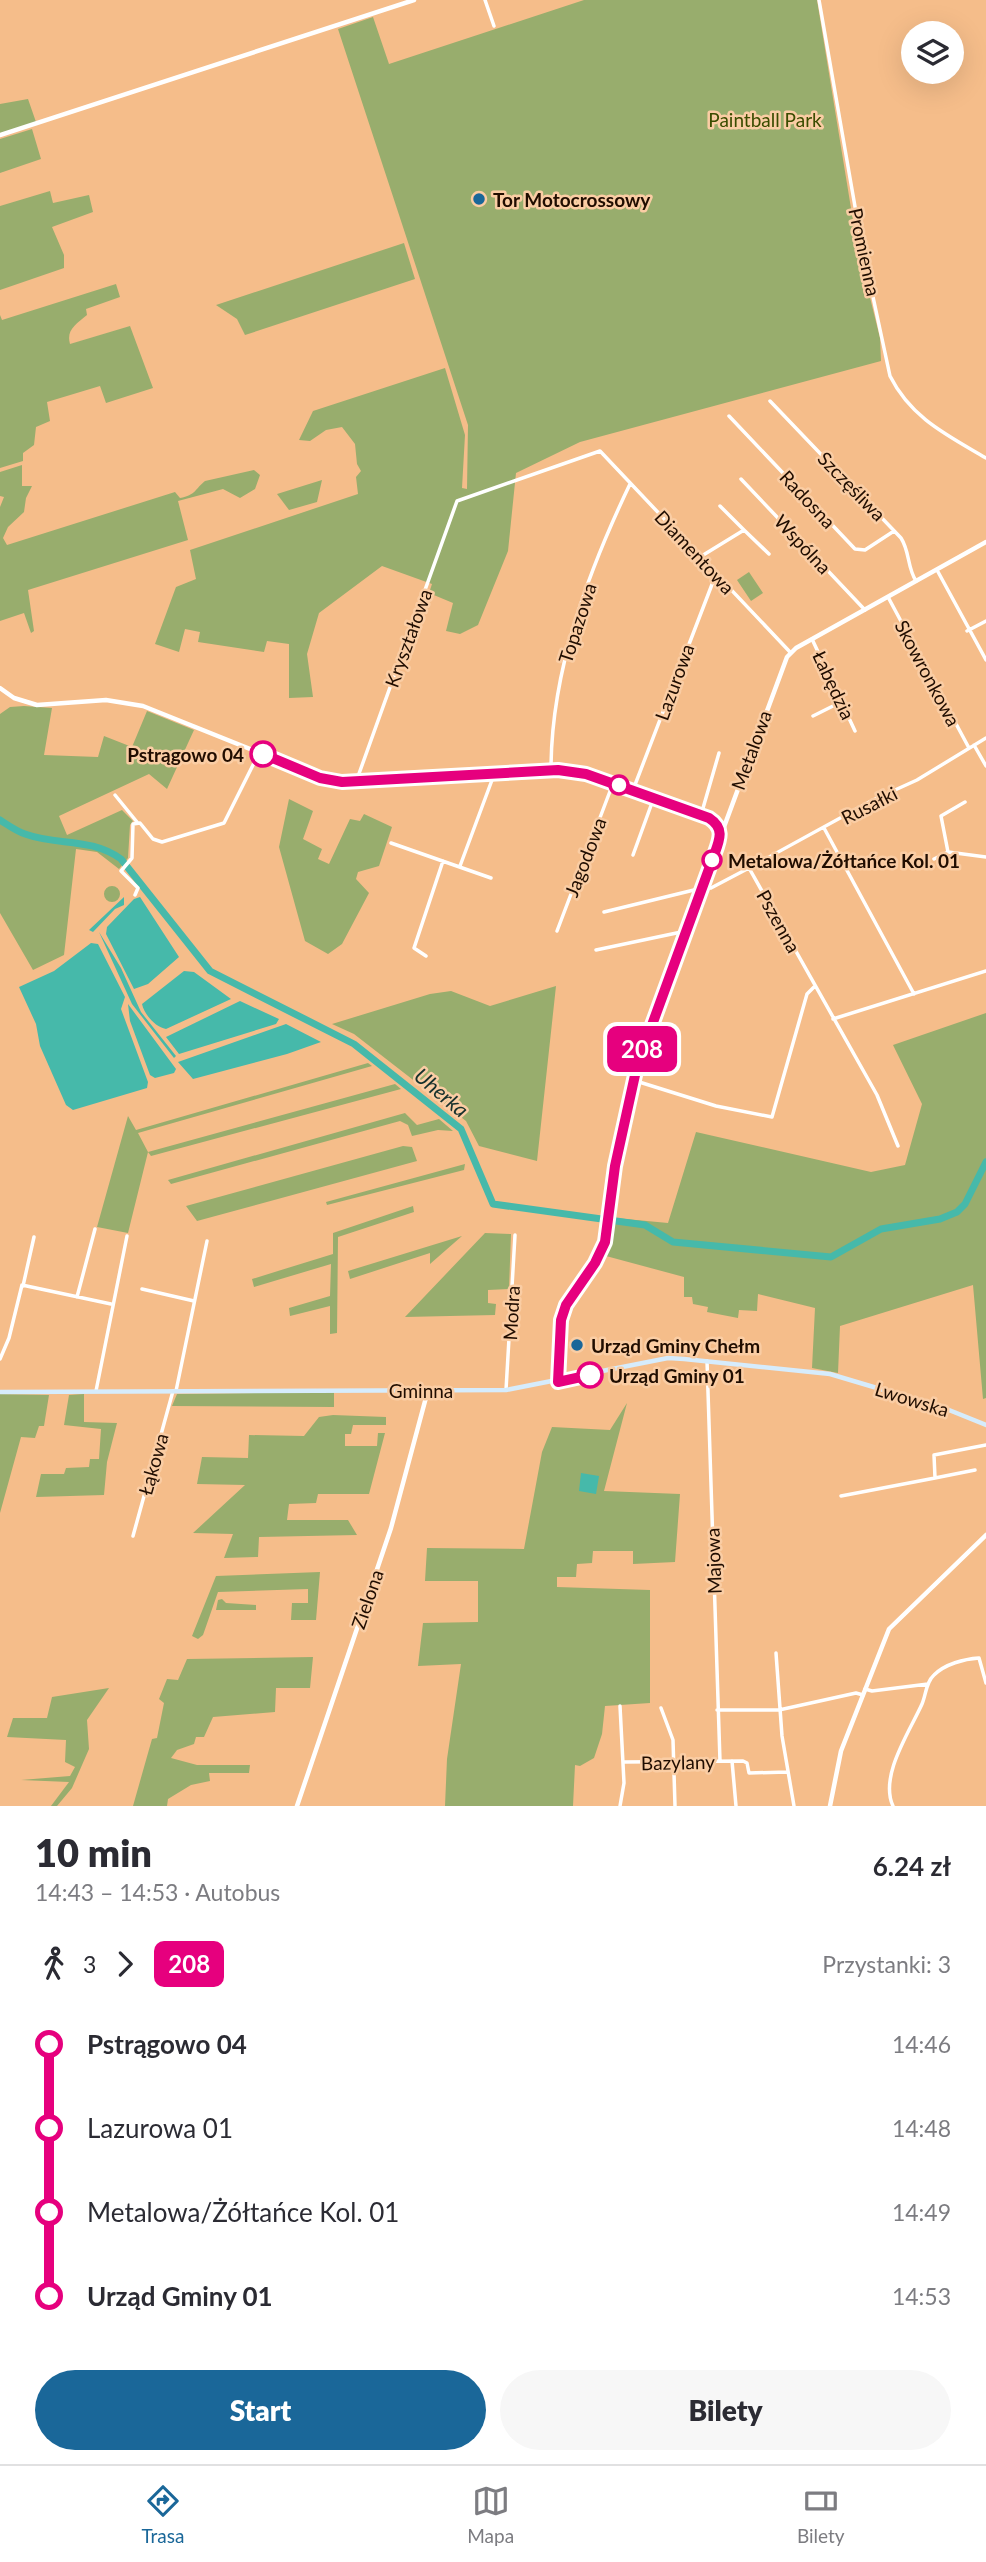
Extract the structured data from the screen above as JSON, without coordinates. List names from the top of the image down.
{
  "streets": {
    "main road": ["Gminna", "Lwowska"],
    "street": [
      "Promienna",
      "Szczęśliwa",
      "Radosna",
      "Wspólna",
      "Diamentowa",
      "Topazowa",
      "Kryształowa",
      "Skowronkowa",
      "Lazurowa",
      "Łabędzia",
      "Metalowa",
      "Rusałki",
      "Jagodowa",
      "Pszenna",
      "Modra",
      "Łąkowa",
      "Majowa",
      "Zielona",
      "Bazylany"
    ]
  },
  "crossings": [
    ["Szczęśliwa", "Radosna"],
    ["Diamentowa", "Topazowa"],
    ["Diamentowa", "Kryształowa"],
    ["Diamentowa", "Lazurowa"],
    ["Diamentowa", "Metalowa"],
    ["Skowronkowa", "Rusałki"],
    ["Metalowa", "Pszenna"],
    ["Metalowa", "Gminna"],
    ["Rusałki", "Pszenna"],
    ["Modra", "Gminna"],
    ["Gminna", "Lwowska"],
    ["Gminna", "Łąkowa"],
    ["Gminna", "Majowa"],
    ["Gminna", "Zielona"],
    ["Majowa", "Bazylany"]
  ],
  "water": ["Uherka"],
  "parks": ["Paintball Park"],
  "places": [
    "Tor Motocrossowy",
    "Pstrągowo 04",
    "Metalowa/Żółtańce Kol. 01",
    "Urząd Gminy Chełm",
    "Urząd Gminy 01"
  ],
  "lines": ["bus line 208"],
  "page": {
    "on_map": "208",
    "heading": ["10 min", "14:43 – 14:53 · Autobus", "6.24 zł"],
    "legs": ["3", "208", "Przystanki: 3"],
    "list": [
      {
        "name": "Pstrągowo 04",
        "value": "14:46"
      },
      {
        "name": "Lazurowa 01",
        "value": "14:48"
      },
      {
        "name": "Metalowa/Żółtańce Kol. 01",
        "value": "14:49"
      },
      {
        "name": "Urząd Gminy 01",
        "value": "14:53"
      }
    ],
    "buttons": ["Start", "Bilety"],
    "tabs": ["Trasa", "Mapa", "Bilety"]
  }
}
